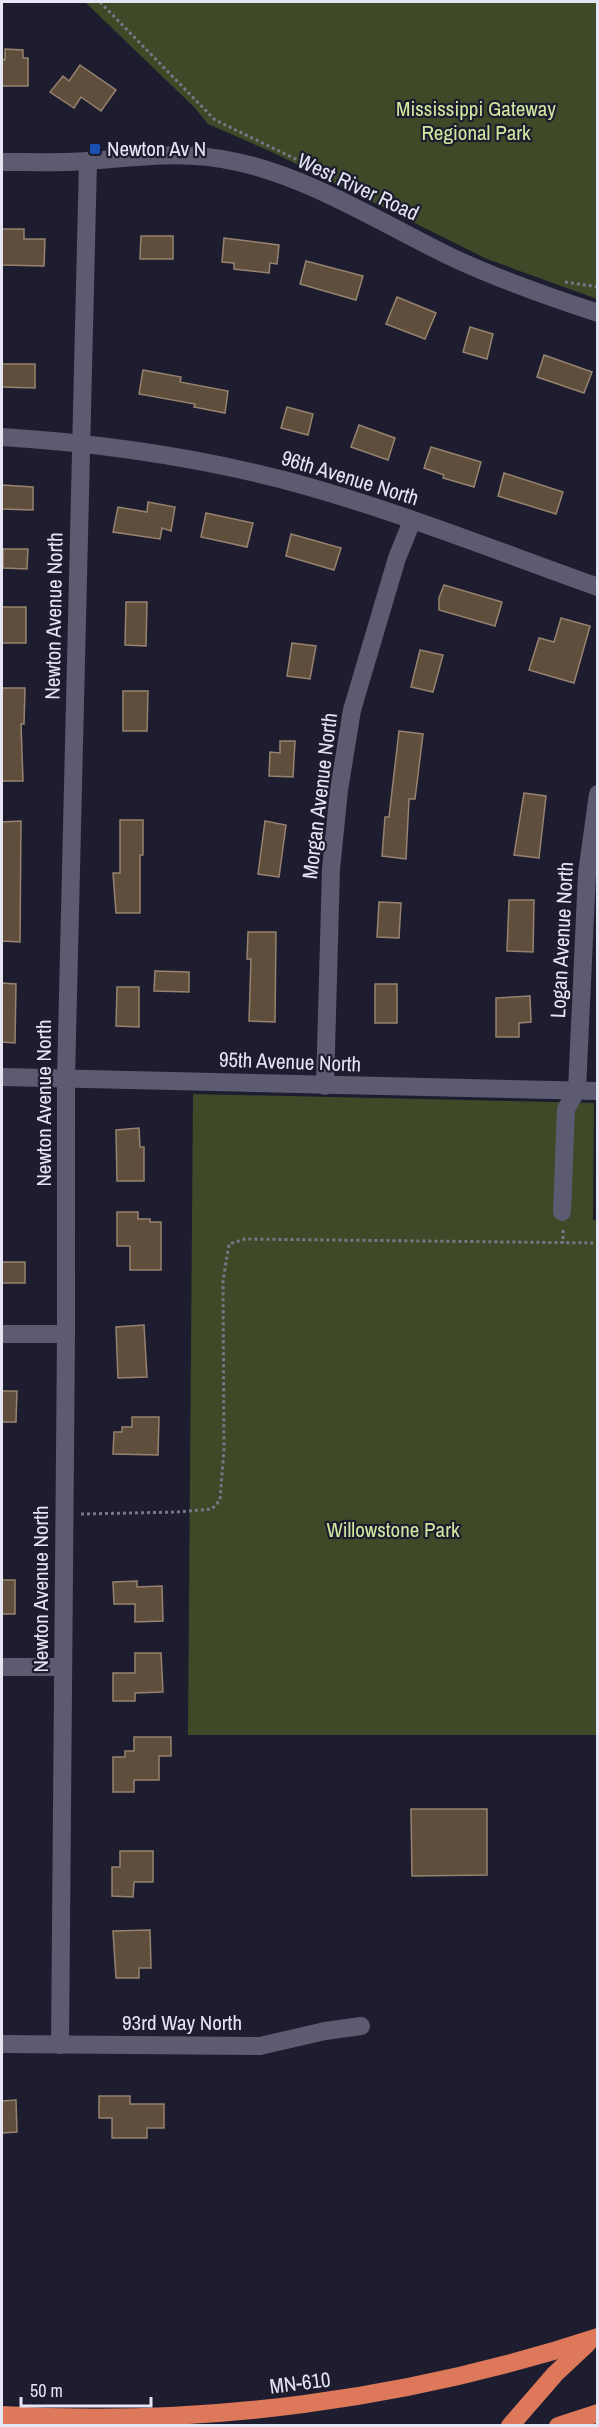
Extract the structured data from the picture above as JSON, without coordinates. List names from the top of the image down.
{
  "streets": {
    "highway": ["MN-610"],
    "street": [
      "West River Road",
      "96th Avenue North",
      "Newton Avenue North",
      "Morgan Avenue North",
      "Logan Avenue North",
      "95th Avenue North",
      "93rd Way North"
    ]
  },
  "crossings": [
    ["West River Road", "Newton Avenue North"],
    ["96th Avenue North", "Newton Avenue North"],
    ["96th Avenue North", "Morgan Avenue North"],
    ["Newton Avenue North", "95th Avenue North"],
    ["Newton Avenue North", "93rd Way North"],
    ["Morgan Avenue North", "95th Avenue North"],
    ["Logan Avenue North", "95th Avenue North"]
  ],
  "parks": ["Mississippi Gateway Regional Park", "Willowstone Park"],
  "places": {
    "transit": ["Newton Av N"]
  },
  "scale_bar": "50 m"
}
